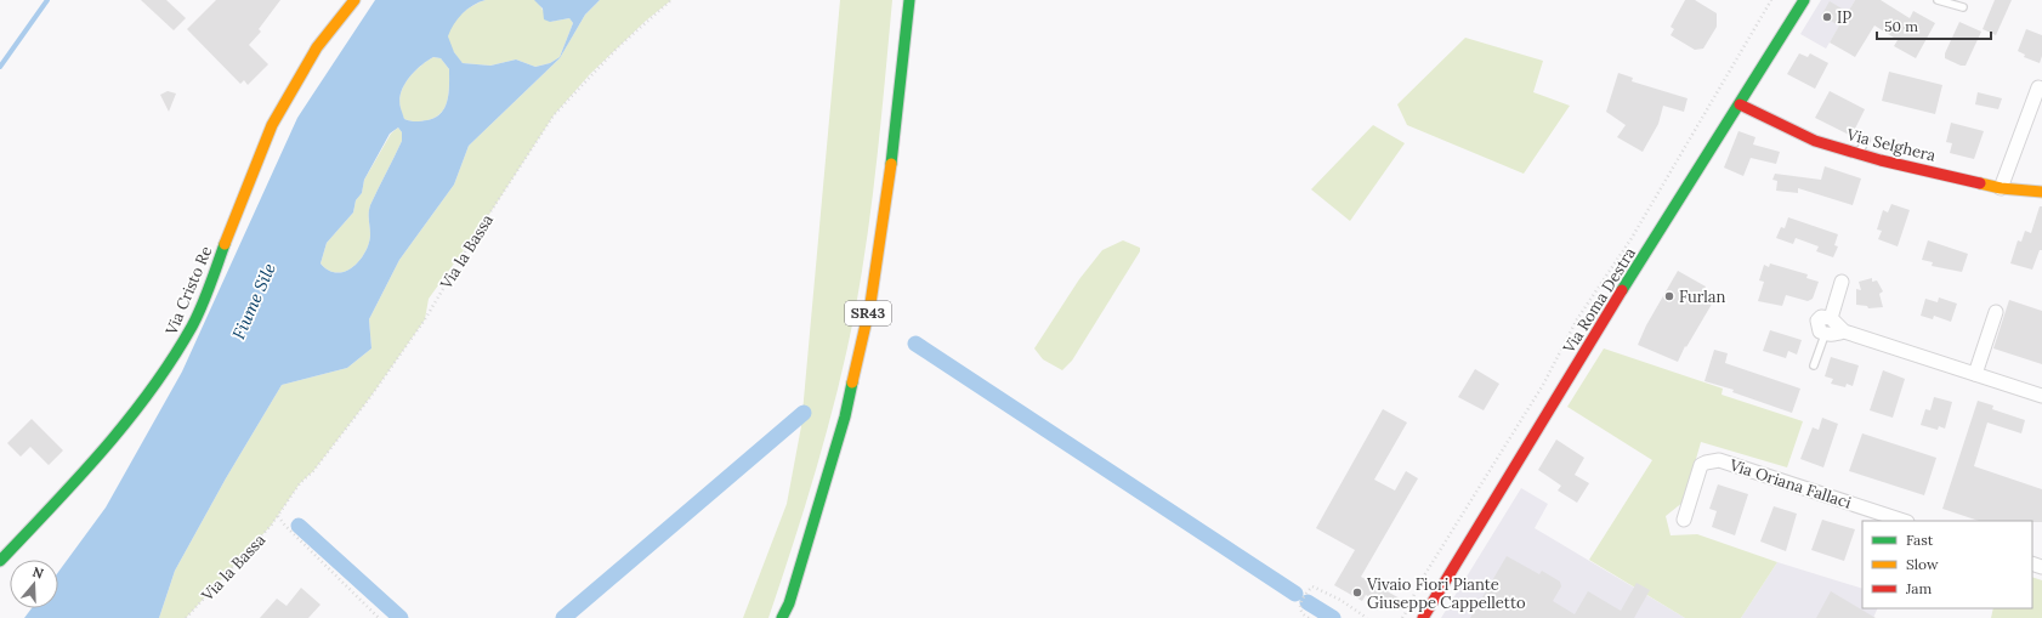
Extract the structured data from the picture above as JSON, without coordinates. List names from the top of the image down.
{
  "streets": {
    "street": [
      "Via Selghera",
      "Via Cristo Re",
      "Via Roma Destra",
      "SR43",
      "Via Oriana Fallaci"
    ],
    "path": ["Via la Bassa"]
  },
  "crossings": [
    ["Via Selghera", "Via Roma Destra"]
  ],
  "water": ["Fiume Sile"],
  "places": ["IP", "Furlan", "Vivaio Fiori Piante Giuseppe Cappelletto"],
  "legend": ["Fast", "Slow", "Jam"],
  "scale_bar": "50 m",
  "north": "top"
}
